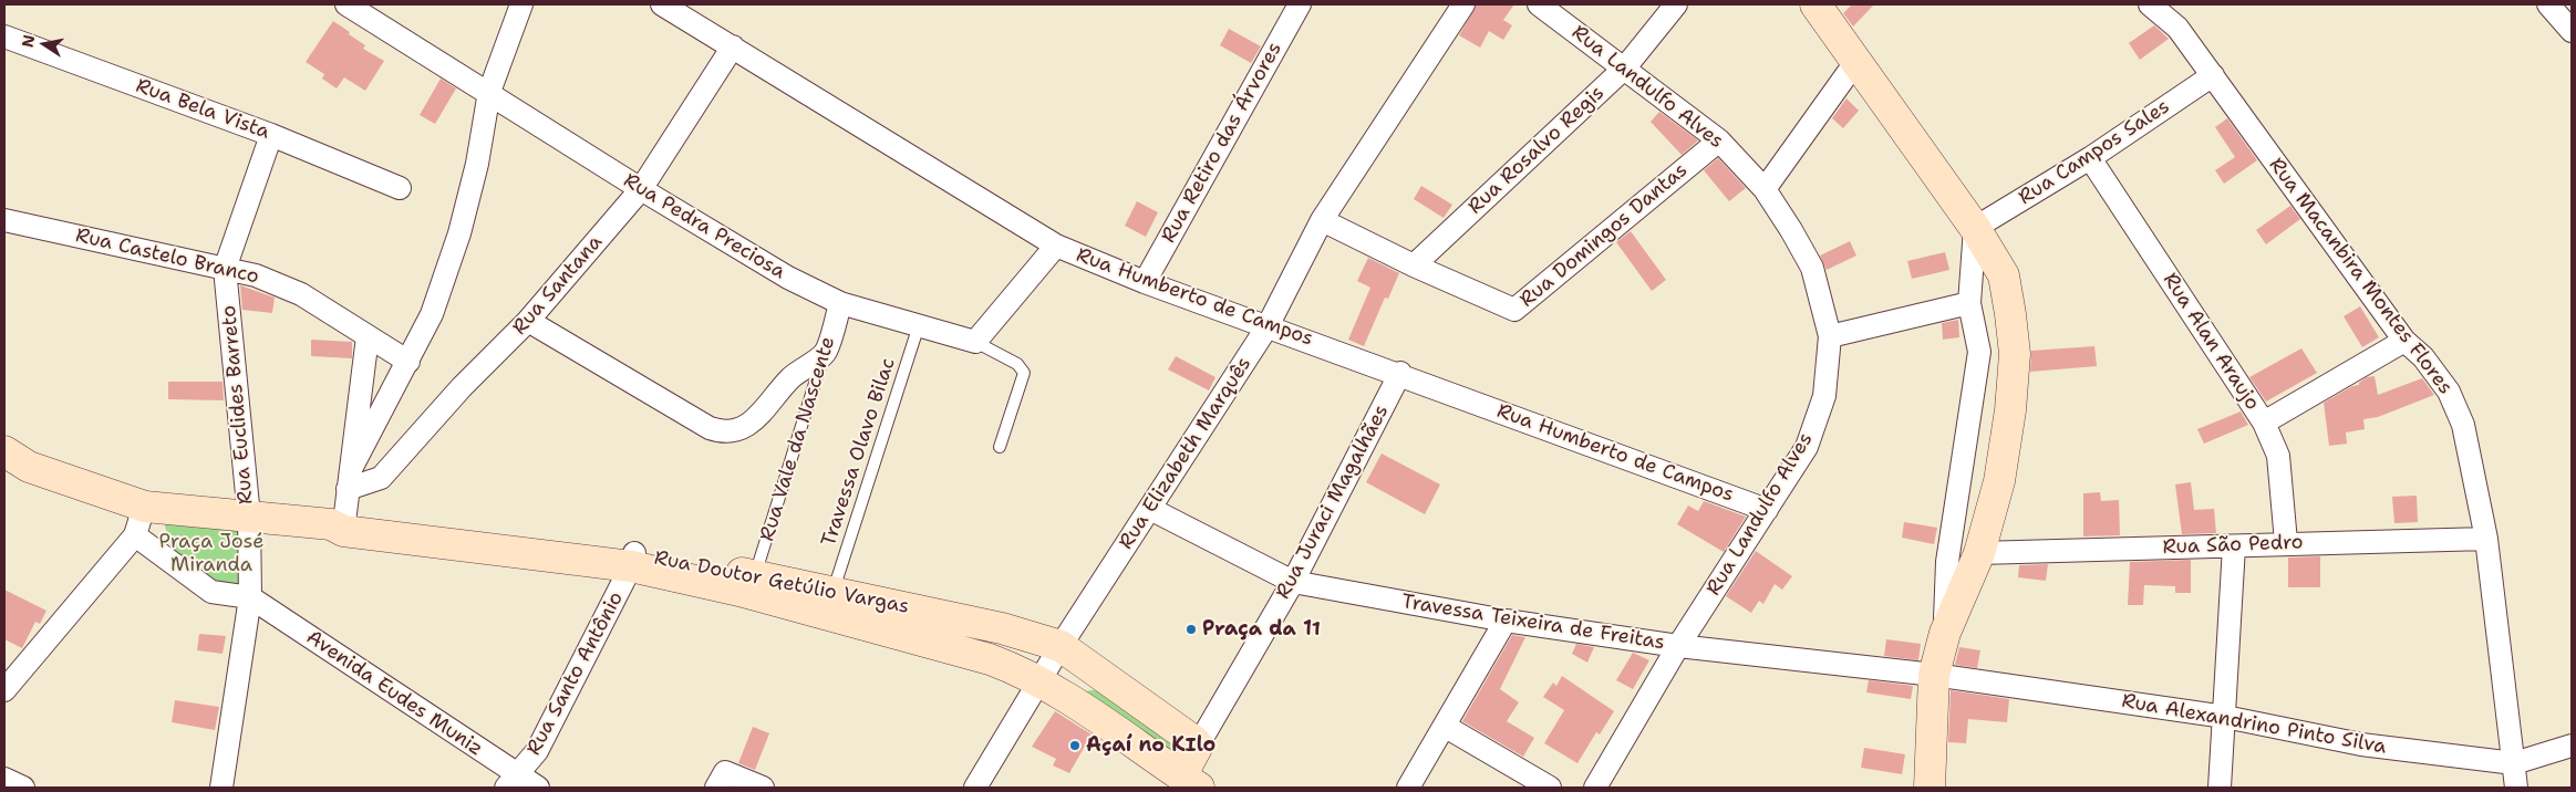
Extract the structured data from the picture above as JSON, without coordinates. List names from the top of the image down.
{
  "streets": {
    "main road": ["Rua Doutor Getúlio Vargas"],
    "street": [
      "Rua Landulfo Alves",
      "Rua Bela Vista",
      "Rua Retiro das Árvores",
      "Rua Rosalvo Regis",
      "Rua Campos Sales",
      "Rua Pedra Preciosa",
      "Rua Domingos Dantas",
      "Rua Castelo Branco",
      "Rua Macanbira Montes Flores",
      "Rua Santana",
      "Rua Humberto de Campos",
      "Rua Alan Araujo",
      "Rua Euclides Barreto",
      "Rua Vale da Nascente",
      "Rua Elizabeth Marquês",
      "Rua Juraci Magalhães",
      "Rua São Pedro",
      "Travessa Teixeira de Freitas",
      "Rua Santo Antônio",
      "Avenida Eudes Muniz",
      "Rua Alexandrino Pinto Silva"
    ],
    "lane": ["Travessa Olavo Bilac"]
  },
  "crossings": [
    ["Rua Landulfo Alves", "Rua Rosalvo Regis"],
    ["Rua Landulfo Alves", "Rua Domingos Dantas"],
    ["Rua Landulfo Alves", "Rua Humberto de Campos"],
    ["Rua Landulfo Alves", "Travessa Teixeira de Freitas"],
    ["Rua Bela Vista", "Rua Euclides Barreto"],
    ["Rua Retiro das Árvores", "Rua Humberto de Campos"],
    ["Rua Rosalvo Regis", "Rua Domingos Dantas"],
    ["Rua Campos Sales", "Rua Macanbira Montes Flores"],
    ["Rua Campos Sales", "Rua Alan Araujo"],
    ["Rua Pedra Preciosa", "Rua Santana"],
    ["Rua Pedra Preciosa", "Rua Vale da Nascente"],
    ["Rua Pedra Preciosa", "Travessa Olavo Bilac"],
    ["Rua Castelo Branco", "Rua Euclides Barreto"],
    ["Rua Macanbira Montes Flores", "Rua São Pedro"],
    ["Rua Macanbira Montes Flores", "Rua Alexandrino Pinto Silva"],
    ["Rua Santana", "Rua Humberto de Campos"],
    ["Rua Humberto de Campos", "Rua Elizabeth Marquês"],
    ["Rua Humberto de Campos", "Rua Juraci Magalhães"],
    ["Rua Alan Araujo", "Rua São Pedro"],
    ["Rua Euclides Barreto", "Rua Doutor Getúlio Vargas"],
    ["Rua Vale da Nascente", "Rua Doutor Getúlio Vargas"],
    ["Travessa Olavo Bilac", "Rua Doutor Getúlio Vargas"],
    ["Rua Elizabeth Marquês", "Rua Doutor Getúlio Vargas"],
    ["Rua Elizabeth Marquês", "Travessa Teixeira de Freitas"],
    ["Rua Juraci Magalhães", "Rua Doutor Getúlio Vargas"],
    ["Rua Juraci Magalhães", "Travessa Teixeira de Freitas"],
    ["Rua Doutor Getúlio Vargas", "Rua Santo Antônio"],
    ["Travessa Teixeira de Freitas", "Rua Alexandrino Pinto Silva"],
    ["Rua Santo Antônio", "Avenida Eudes Muniz"]
  ],
  "parks": ["Praça José Miranda"],
  "places": ["Praça da 11", "Açaí no KIlo"],
  "north": "left"
}
